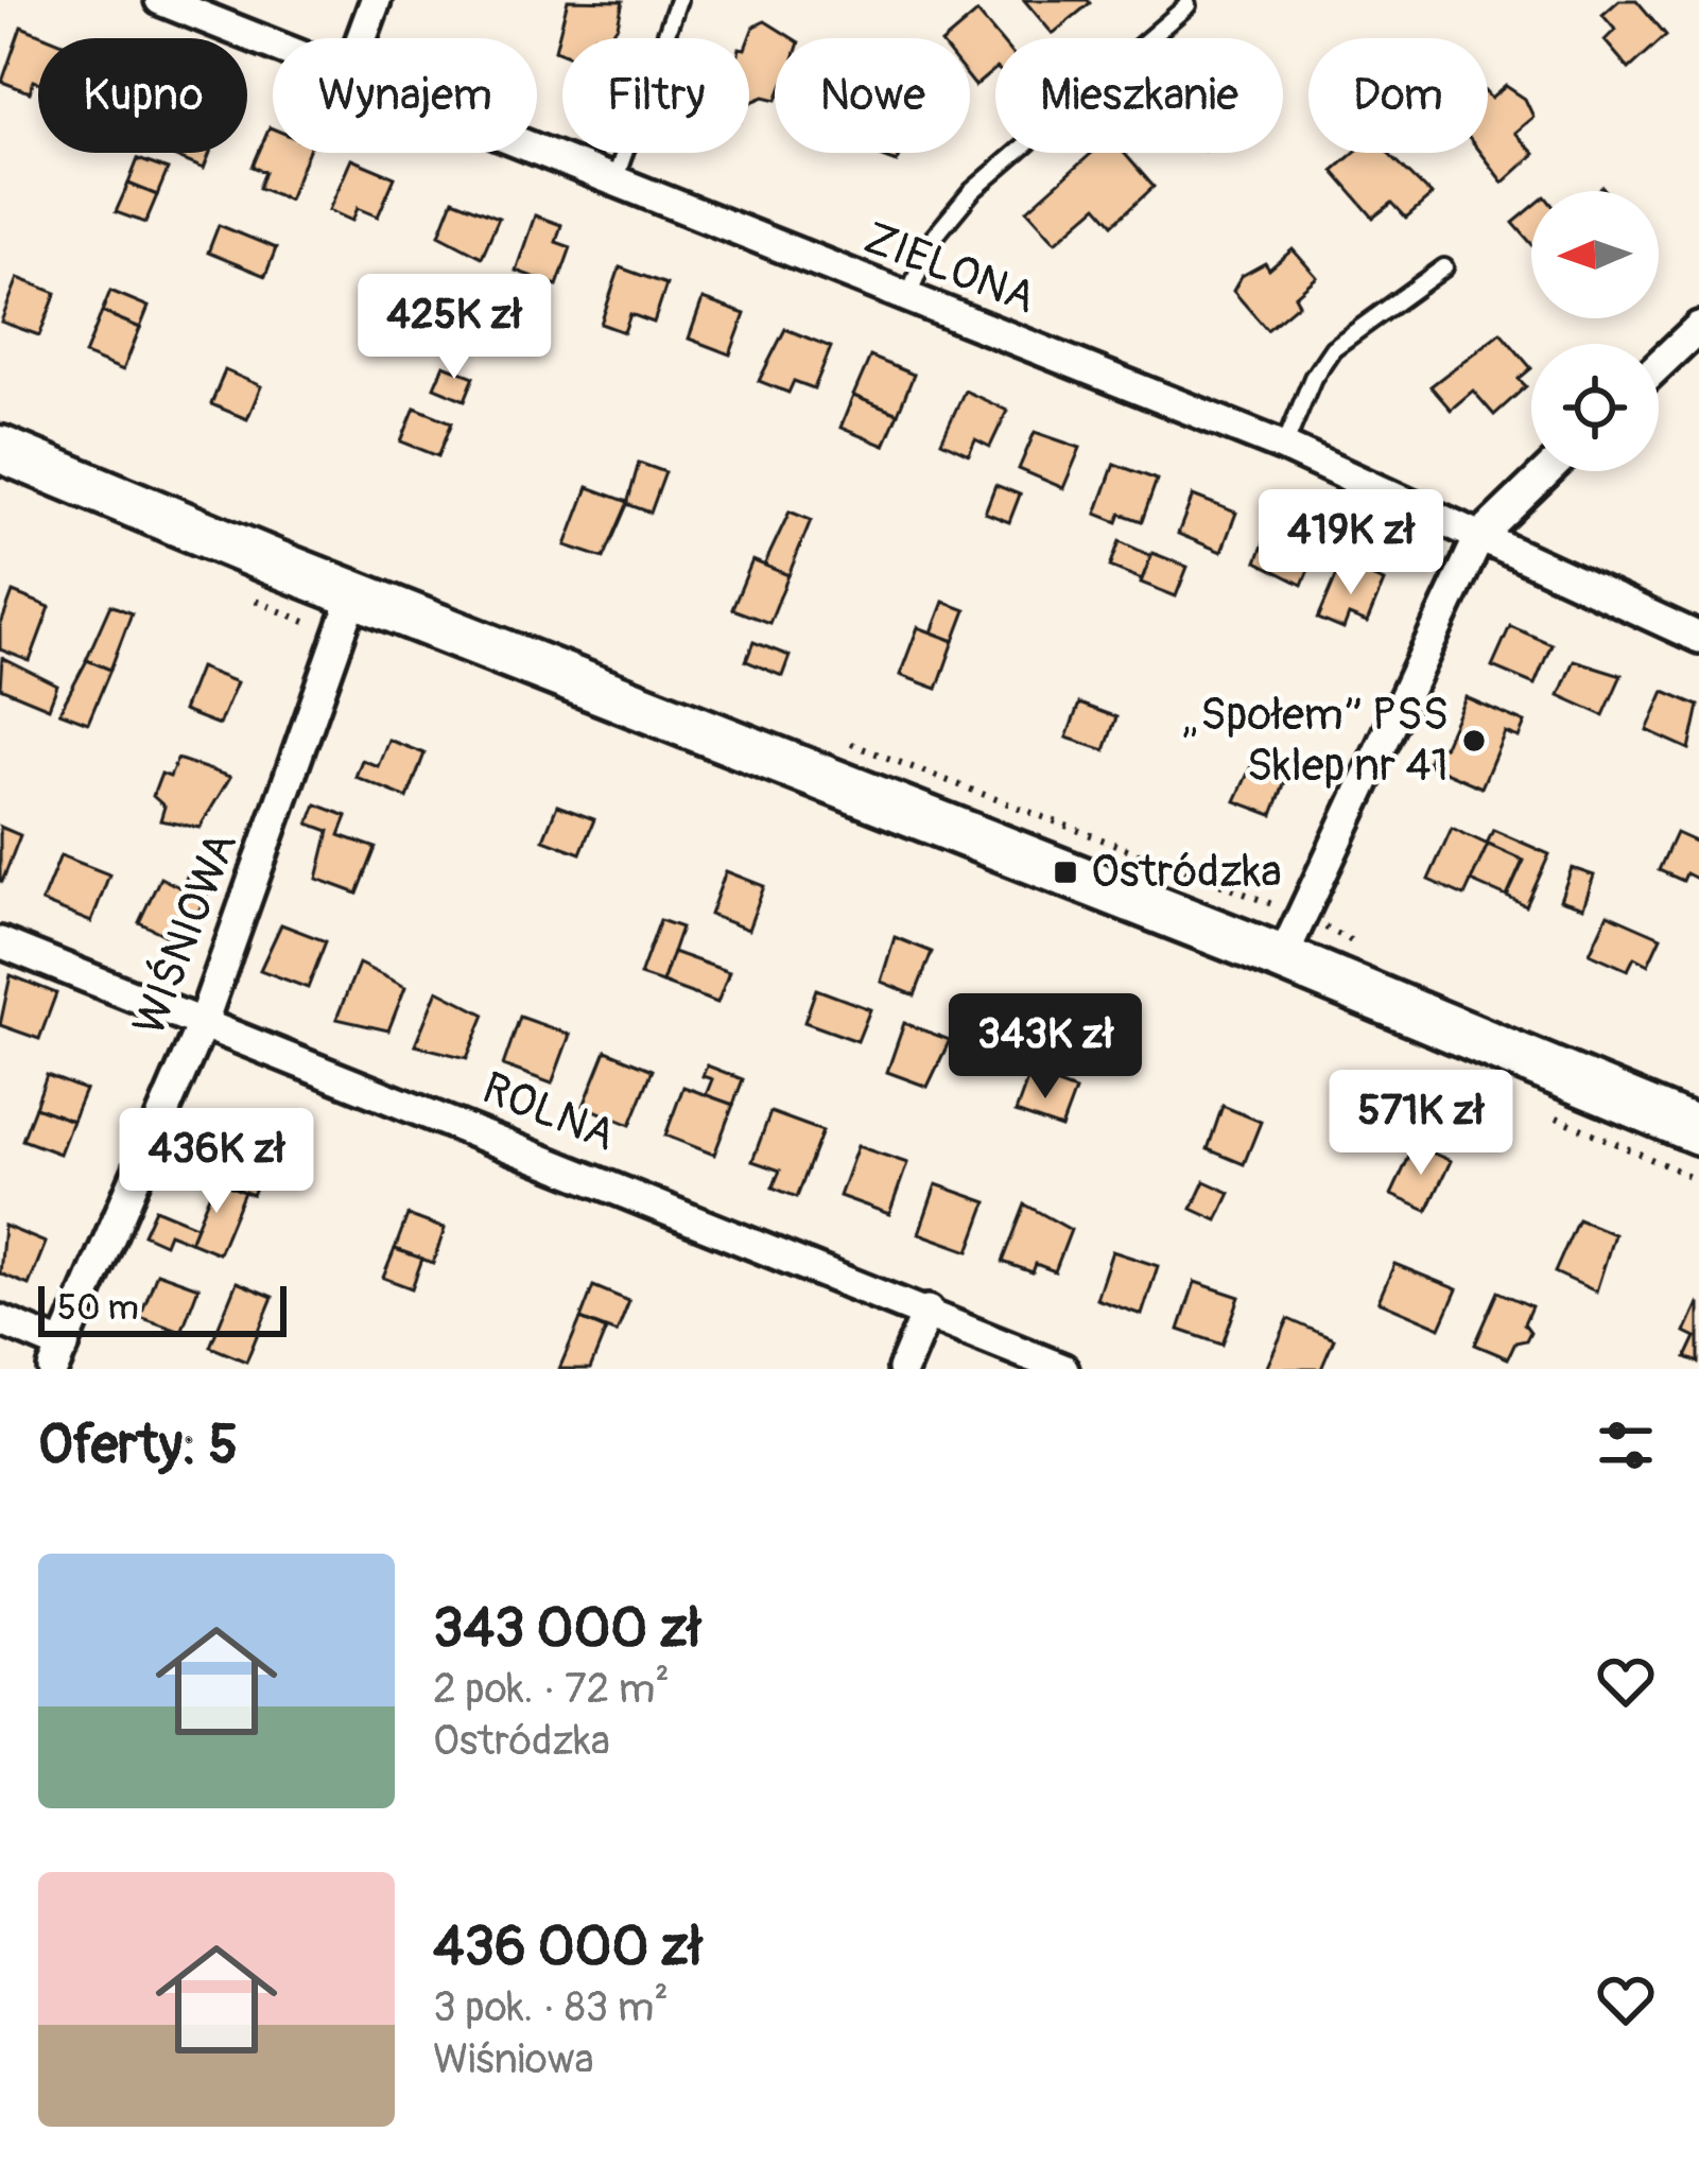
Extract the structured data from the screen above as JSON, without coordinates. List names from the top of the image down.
{
  "streets": {
    "street": ["ZIELONA", "WIŚNIOWA", "ROLNA"]
  },
  "crossings": [
    ["WIŚNIOWA", "ROLNA"]
  ],
  "places": {
    "other": ["„Społem” PSS Sklep nr 41"],
    "transit": ["Ostródzka"]
  },
  "scale_bar": "50 m",
  "north": "left",
  "page": {
    "chip": [
      "Kupno",
      "Wynajem",
      "Filtry",
      "Nowe",
      "Mieszkanie",
      "Dom"
    ],
    "price": [
      "425K zł",
      "419K zł",
      "343K zł",
      "571K zł",
      "436K zł"
    ],
    "scale": "50 m",
    "heading": "Oferty: 5",
    "list": [
      {
        "name": "343 000 zł",
        "note": "2 pok. · 72 m² · Ostródzka"
      },
      {
        "name": "436 000 zł",
        "note": "3 pok. · 83 m² · Wiśniowa"
      }
    ]
  }
}
